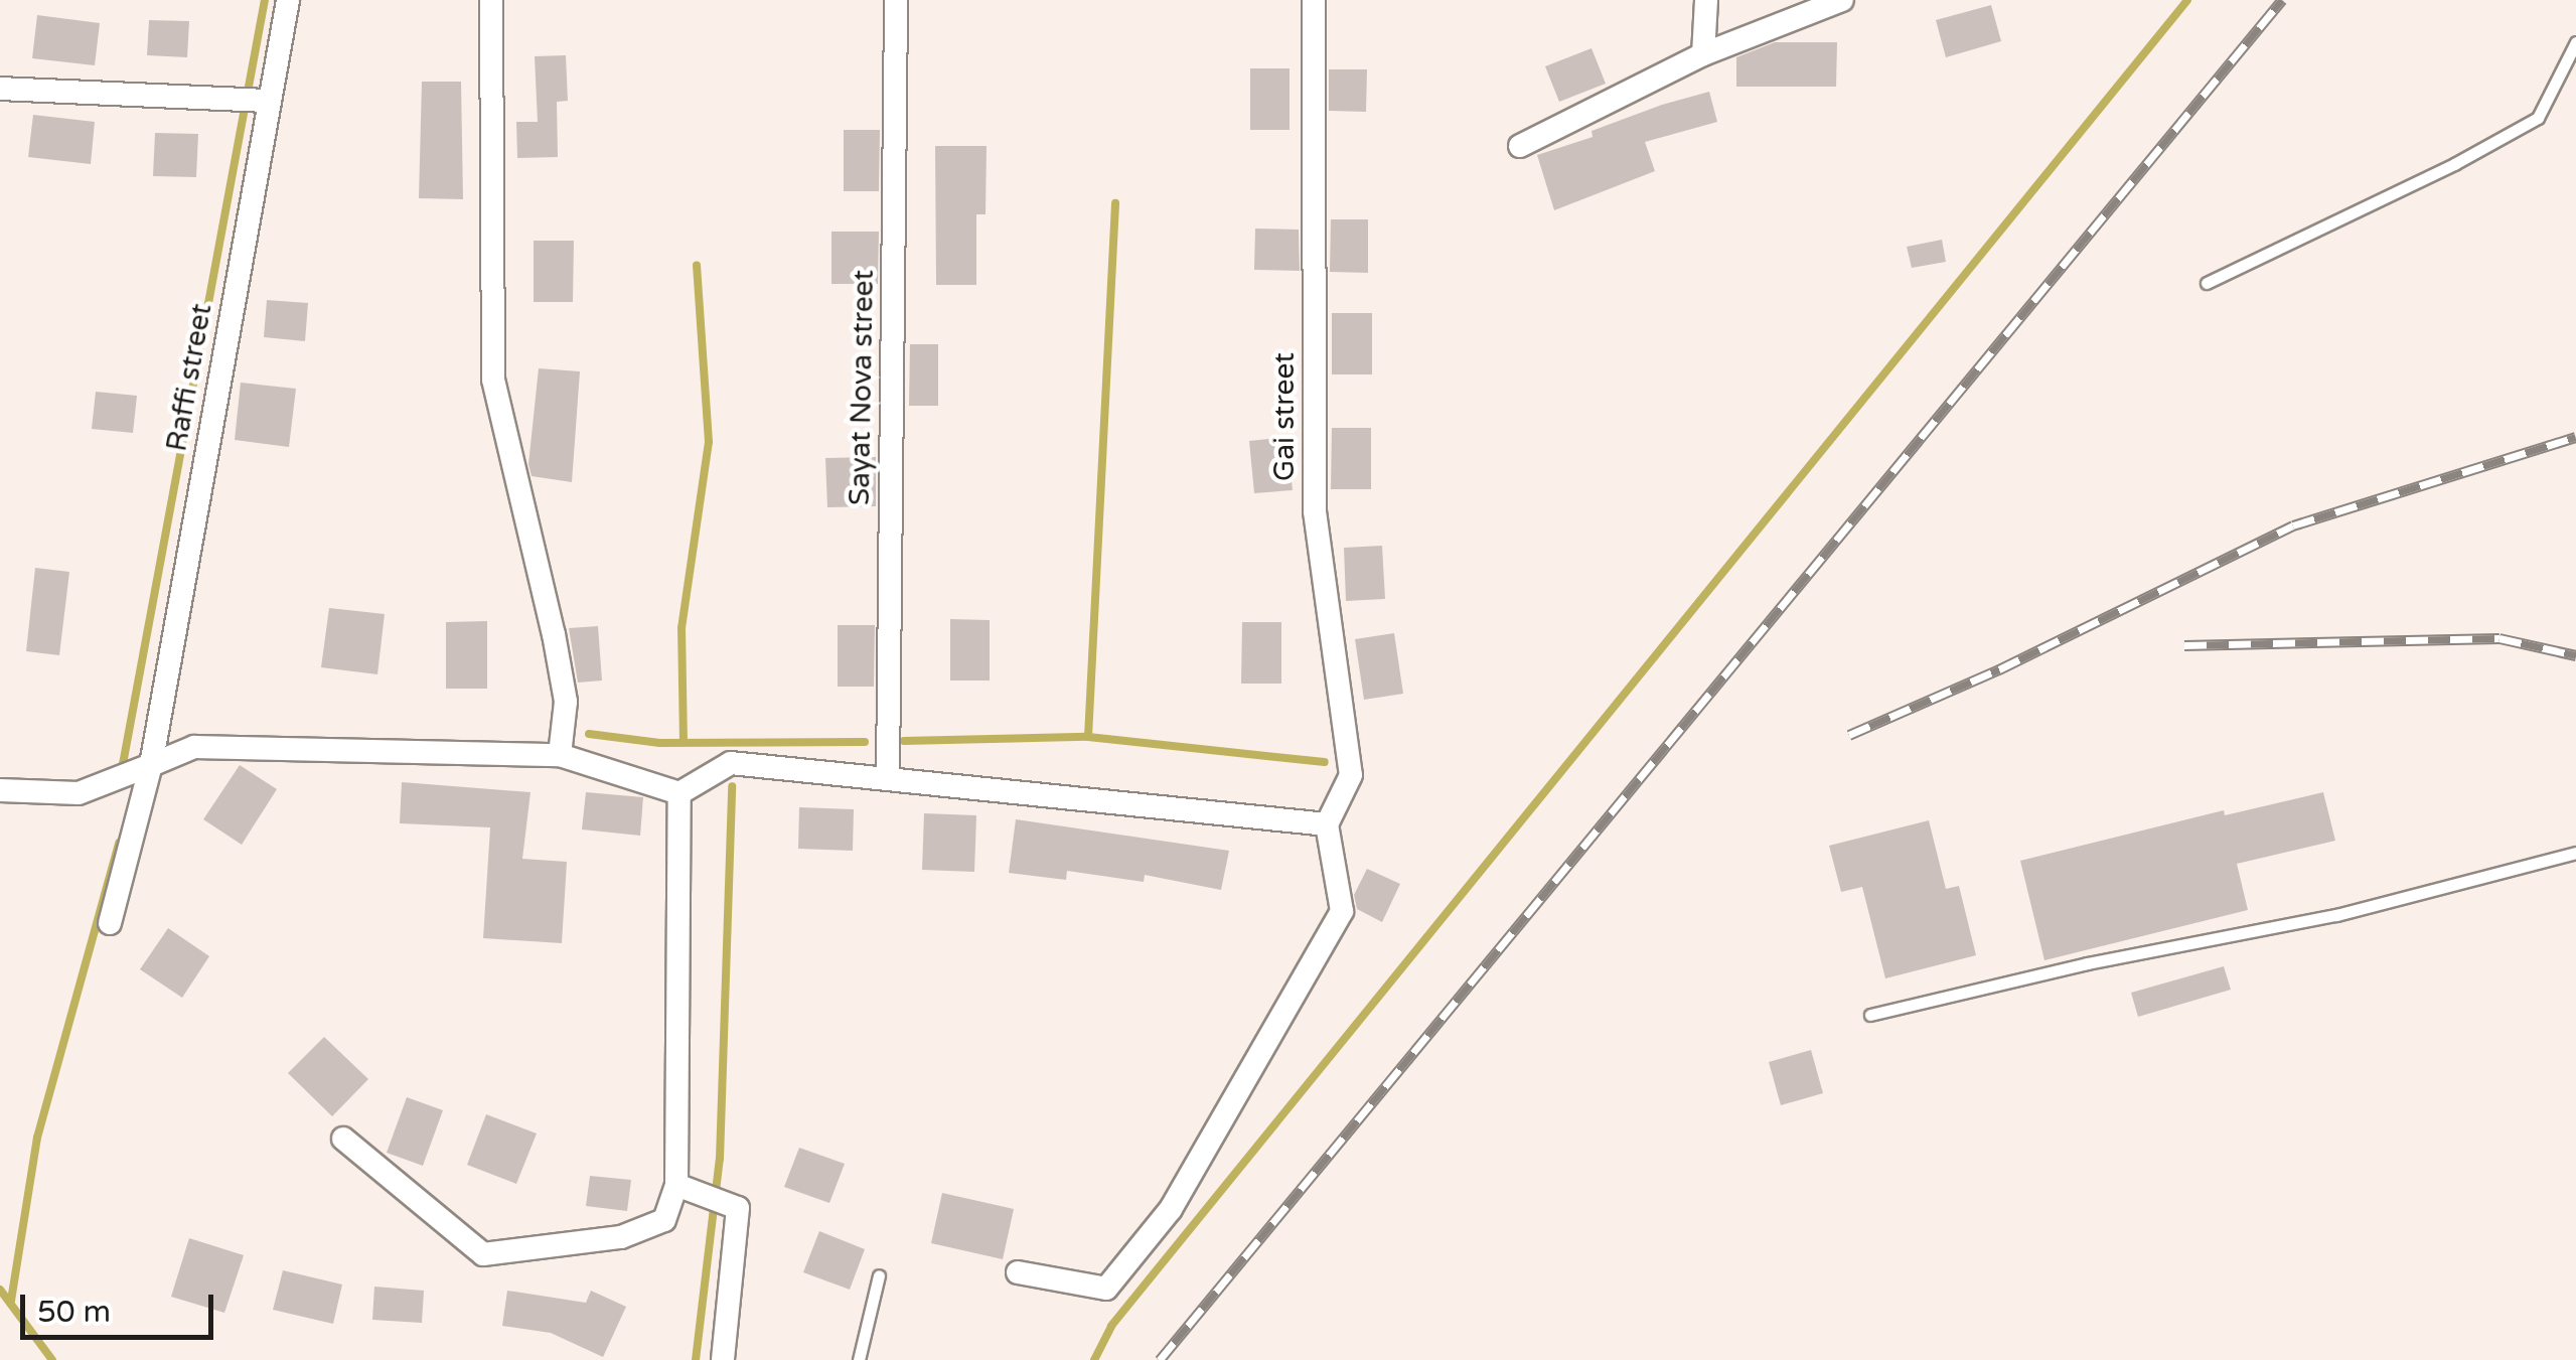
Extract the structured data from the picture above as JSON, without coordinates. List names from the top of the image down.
{
  "streets": {
    "street": ["Raffi street", "Sayat Nova street", "Gai street"]
  },
  "scale_bar": "50 m"
}
